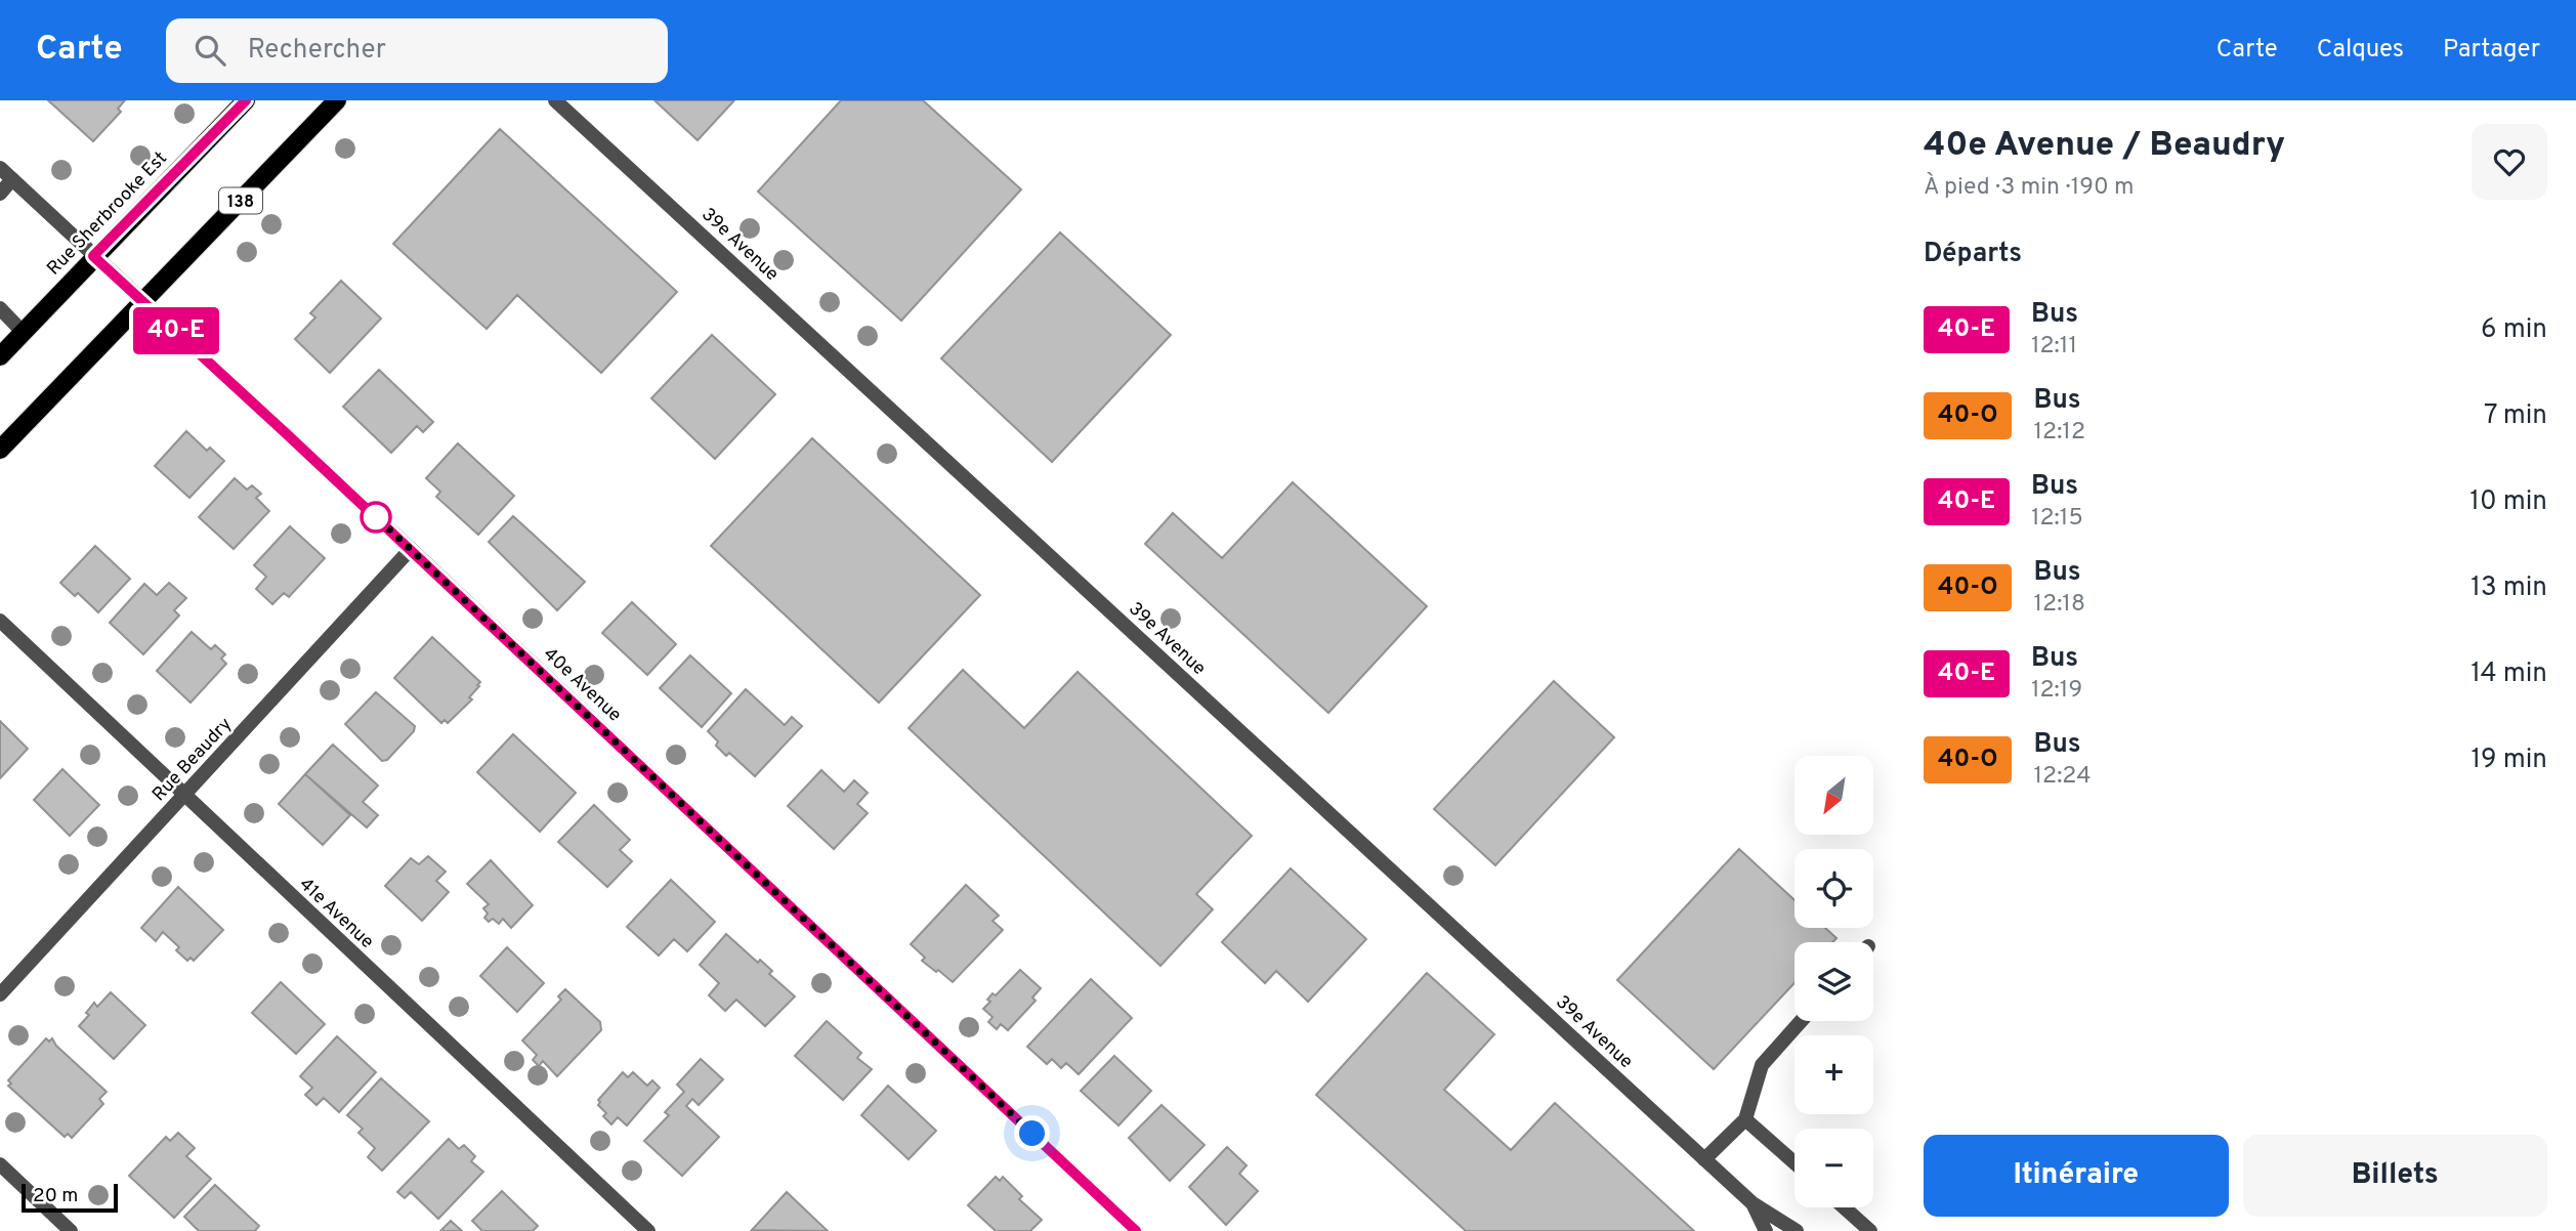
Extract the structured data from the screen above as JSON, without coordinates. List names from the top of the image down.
{
  "streets": {
    "main road": ["138", "Rue Sherbrooke Est"],
    "street": [
      "39e Avenue",
      "40e Avenue",
      "Rue Beaudry",
      "41e Avenue"
    ]
  },
  "crossings": [
    ["138", "40e Avenue"],
    ["Rue Sherbrooke Est", "40e Avenue"],
    ["40e Avenue", "Rue Beaudry"],
    ["Rue Beaudry", "41e Avenue"]
  ],
  "lines": ["bus line 40-E"],
  "scale_bar": "20 m",
  "north": "bottom left",
  "page": {
    "header": "Carte",
    "search": "Rechercher",
    "nav": ["Carte", "Calques", "Partager"],
    "on_map": "40-E",
    "heading": [
      ["40e Avenue / Beaudry", "À pied · 3 min · 190 m"],
      "Départs"
    ],
    "list": [
      {
        "mark": "40-E",
        "name": "Bus",
        "note": "12:11",
        "value": "6 min"
      },
      {
        "mark": "40-O",
        "name": "Bus",
        "note": "12:12",
        "value": "7 min"
      },
      {
        "mark": "40-E",
        "name": "Bus",
        "note": "12:15",
        "value": "10 min"
      },
      {
        "mark": "40-O",
        "name": "Bus",
        "note": "12:18",
        "value": "13 min"
      },
      {
        "mark": "40-E",
        "name": "Bus",
        "note": "12:19",
        "value": "14 min"
      },
      {
        "mark": "40-O",
        "name": "Bus",
        "note": "12:24",
        "value": "19 min"
      }
    ],
    "map_buttons": ["+", "−"],
    "buttons": ["Itinéraire", "Billets"],
    "scale": "20 m"
  }
}
